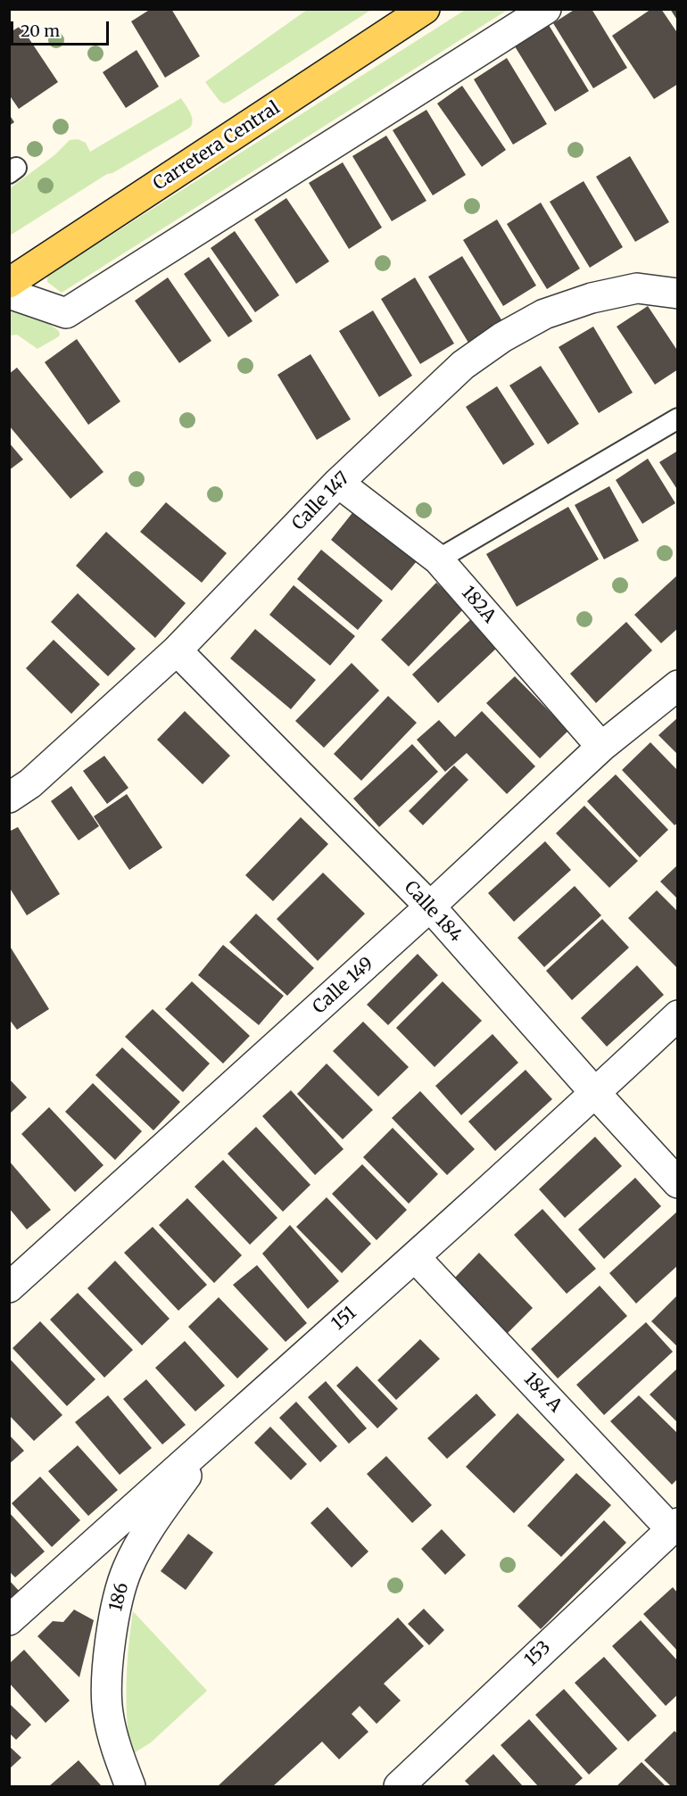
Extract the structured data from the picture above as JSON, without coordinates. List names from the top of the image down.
{
  "streets": {
    "main road": ["Carretera Central"],
    "street": [
      "Calle 147",
      "182А",
      "Calle 184",
      "Calle 149",
      "151",
      "184 A",
      "186",
      "153"
    ]
  },
  "crossings": [
    ["Calle 147", "182А"],
    ["Calle 147", "Calle 184"],
    ["182А", "Calle 149"],
    ["Calle 184", "Calle 149"],
    ["Calle 184", "151"],
    ["151", "184 A"],
    ["151", "186"],
    ["184 A", "153"]
  ],
  "scale_bar": "20 m"
}
